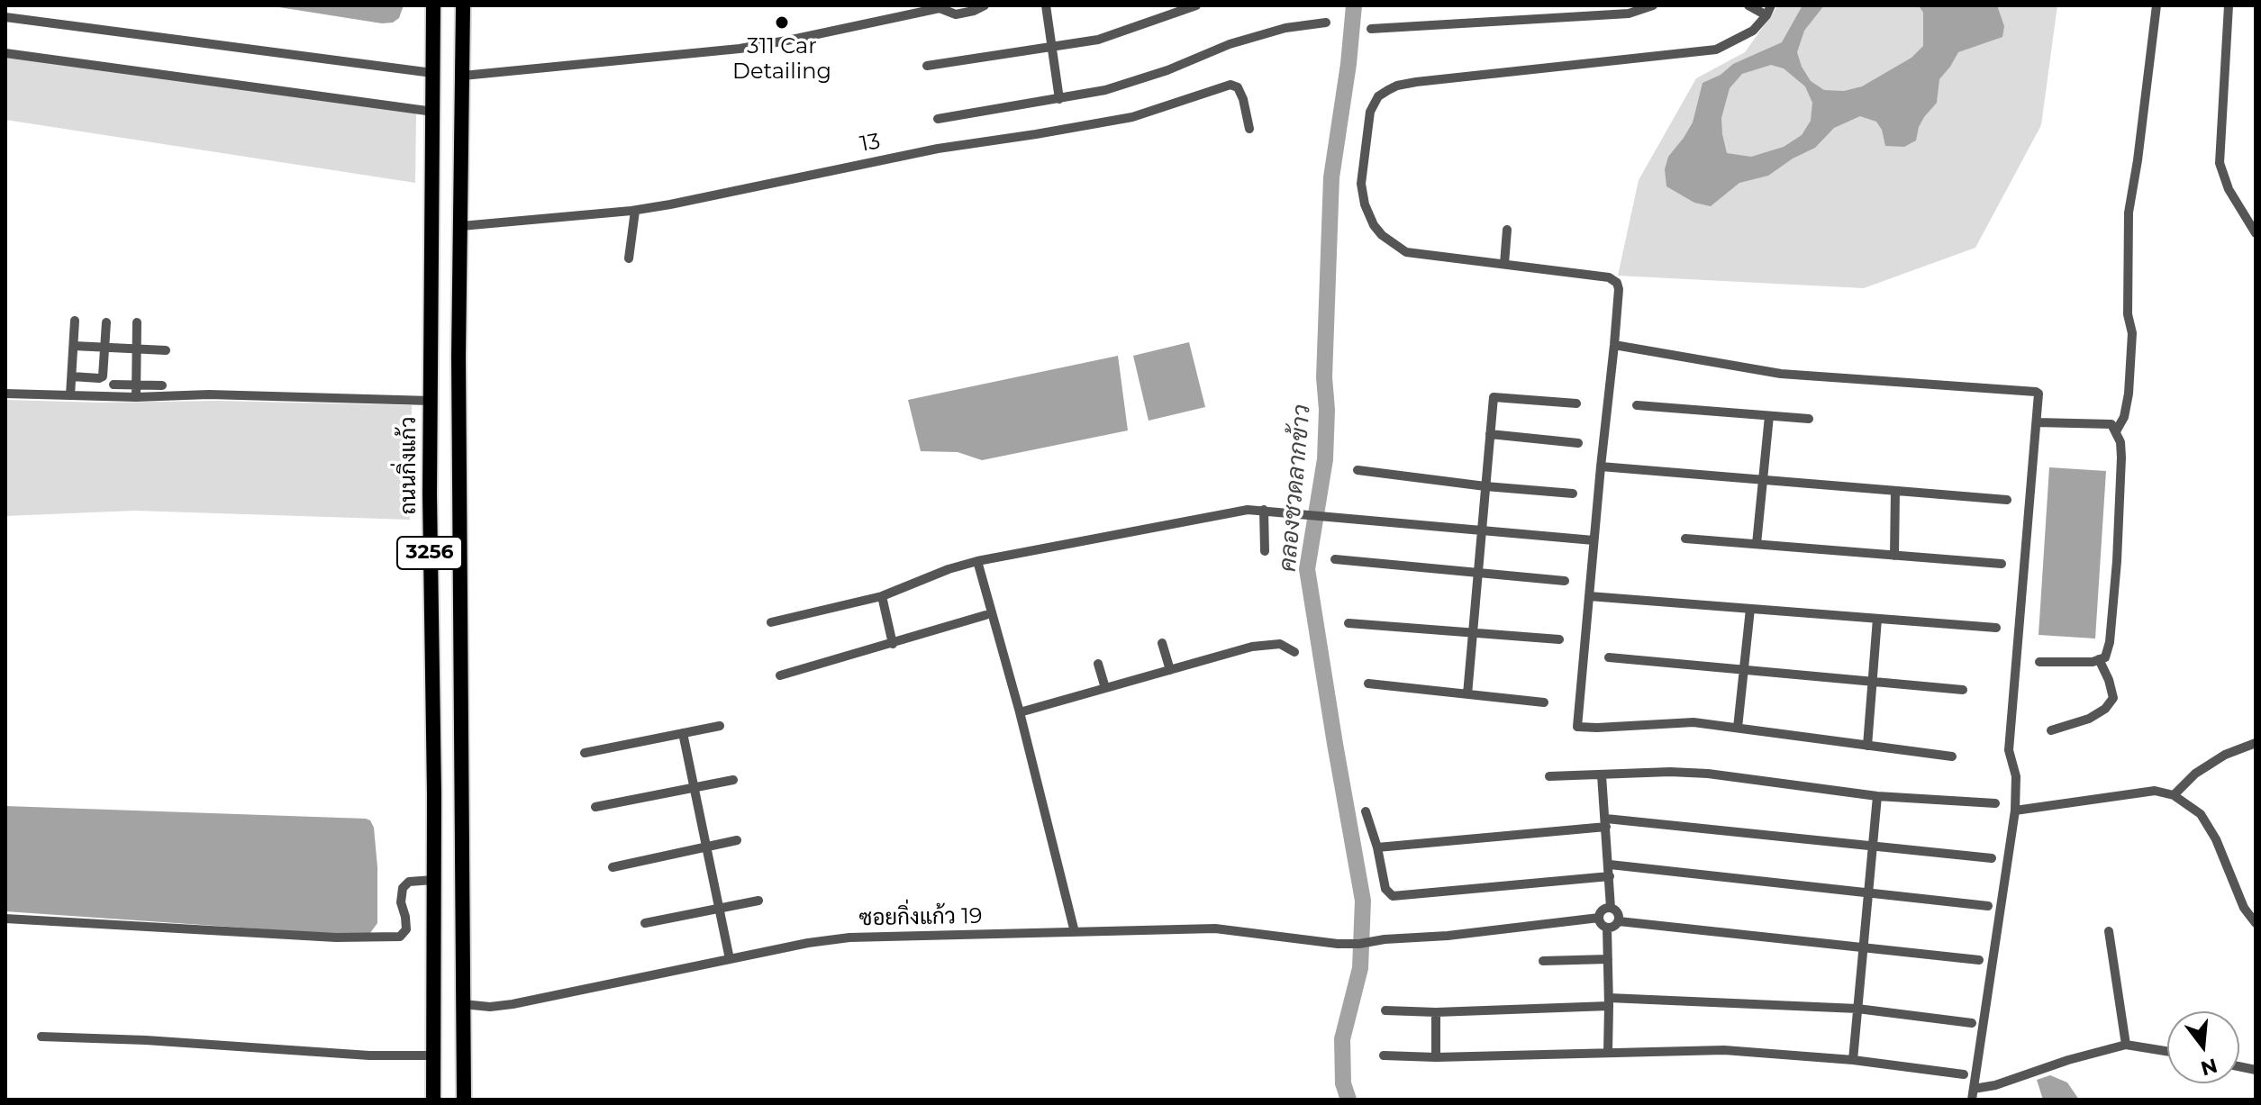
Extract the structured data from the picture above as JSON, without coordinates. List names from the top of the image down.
{
  "streets": {
    "main road": ["ถนนกิ่งแก้ว", "3256"],
    "street": ["13", "ซอยกิ่งแก้ว 19"]
  },
  "crossings": [
    ["13", "3256"],
    ["3256", "ซอยกิ่งแก้ว 19"]
  ],
  "water": ["คลองชวดลากข้าว"],
  "places": ["311 Car Detailing"],
  "north": "bottom"
}
